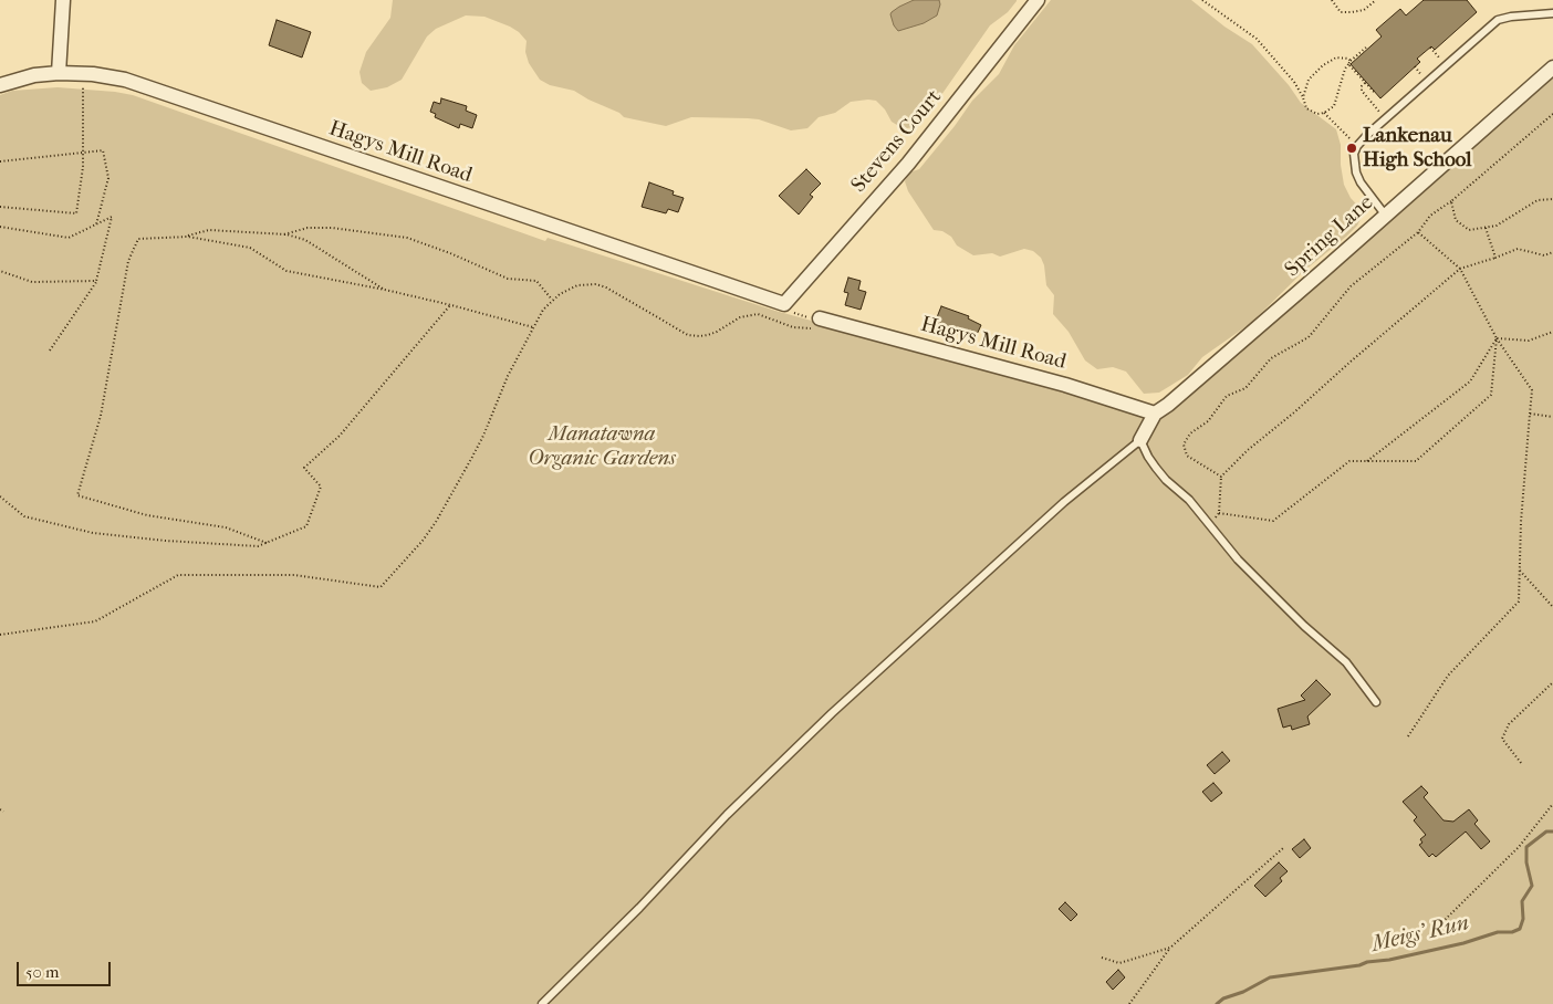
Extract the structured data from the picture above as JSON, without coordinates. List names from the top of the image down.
{
  "streets": {
    "street": ["Stevens Court", "Hagys Mill Road", "Spring Lane"]
  },
  "crossings": [
    ["Stevens Court", "Hagys Mill Road"],
    ["Hagys Mill Road", "Spring Lane"]
  ],
  "water": ["Meigs' Run"],
  "parks": ["Manatawna Organic Gardens"],
  "places": ["Lankenau High School"],
  "scale_bar": "50 m"
}
